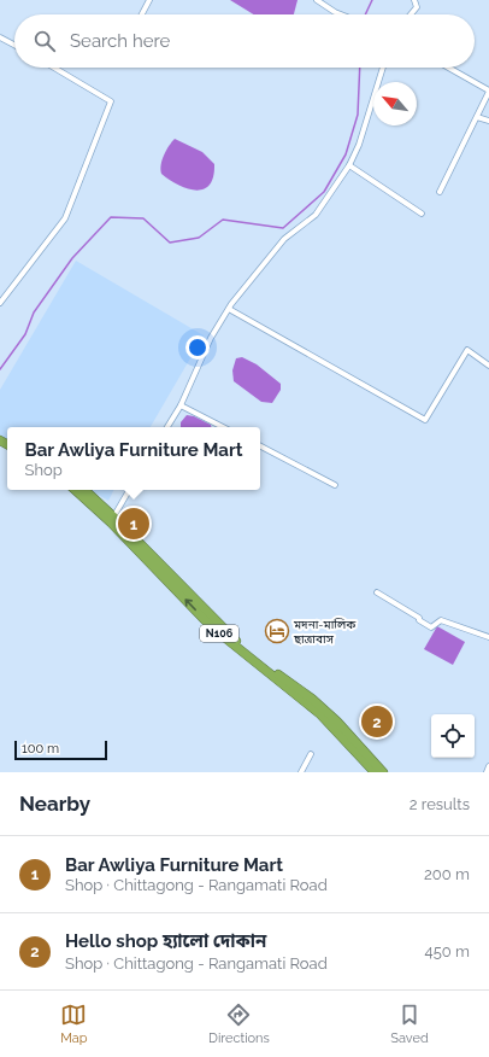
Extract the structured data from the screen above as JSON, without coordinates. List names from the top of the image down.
{
  "streets": {
    "highway": ["N106"]
  },
  "places": {
    "hotel": ["মদনা-মালিক ছাত্রাবাস"]
  },
  "scale_bar": "100 m",
  "north": "top left",
  "page": {
    "search": "Search here",
    "popup": ["Bar Awliya Furniture Mart", "Shop"],
    "pins": ["1", "2"],
    "scale": "100 m",
    "heading": ["Nearby", "2 results"],
    "list": [
      {
        "mark": "1",
        "name": "Bar Awliya Furniture Mart",
        "note": "Shop · Chittagong - Rangamati Road",
        "value": "200 m"
      },
      {
        "mark": "2",
        "name": "Hello shop হ্যালো দোকান",
        "note": "Shop · Chittagong - Rangamati Road",
        "value": "450 m"
      }
    ],
    "nav": ["Map", "Directions", "Saved"]
  }
}
